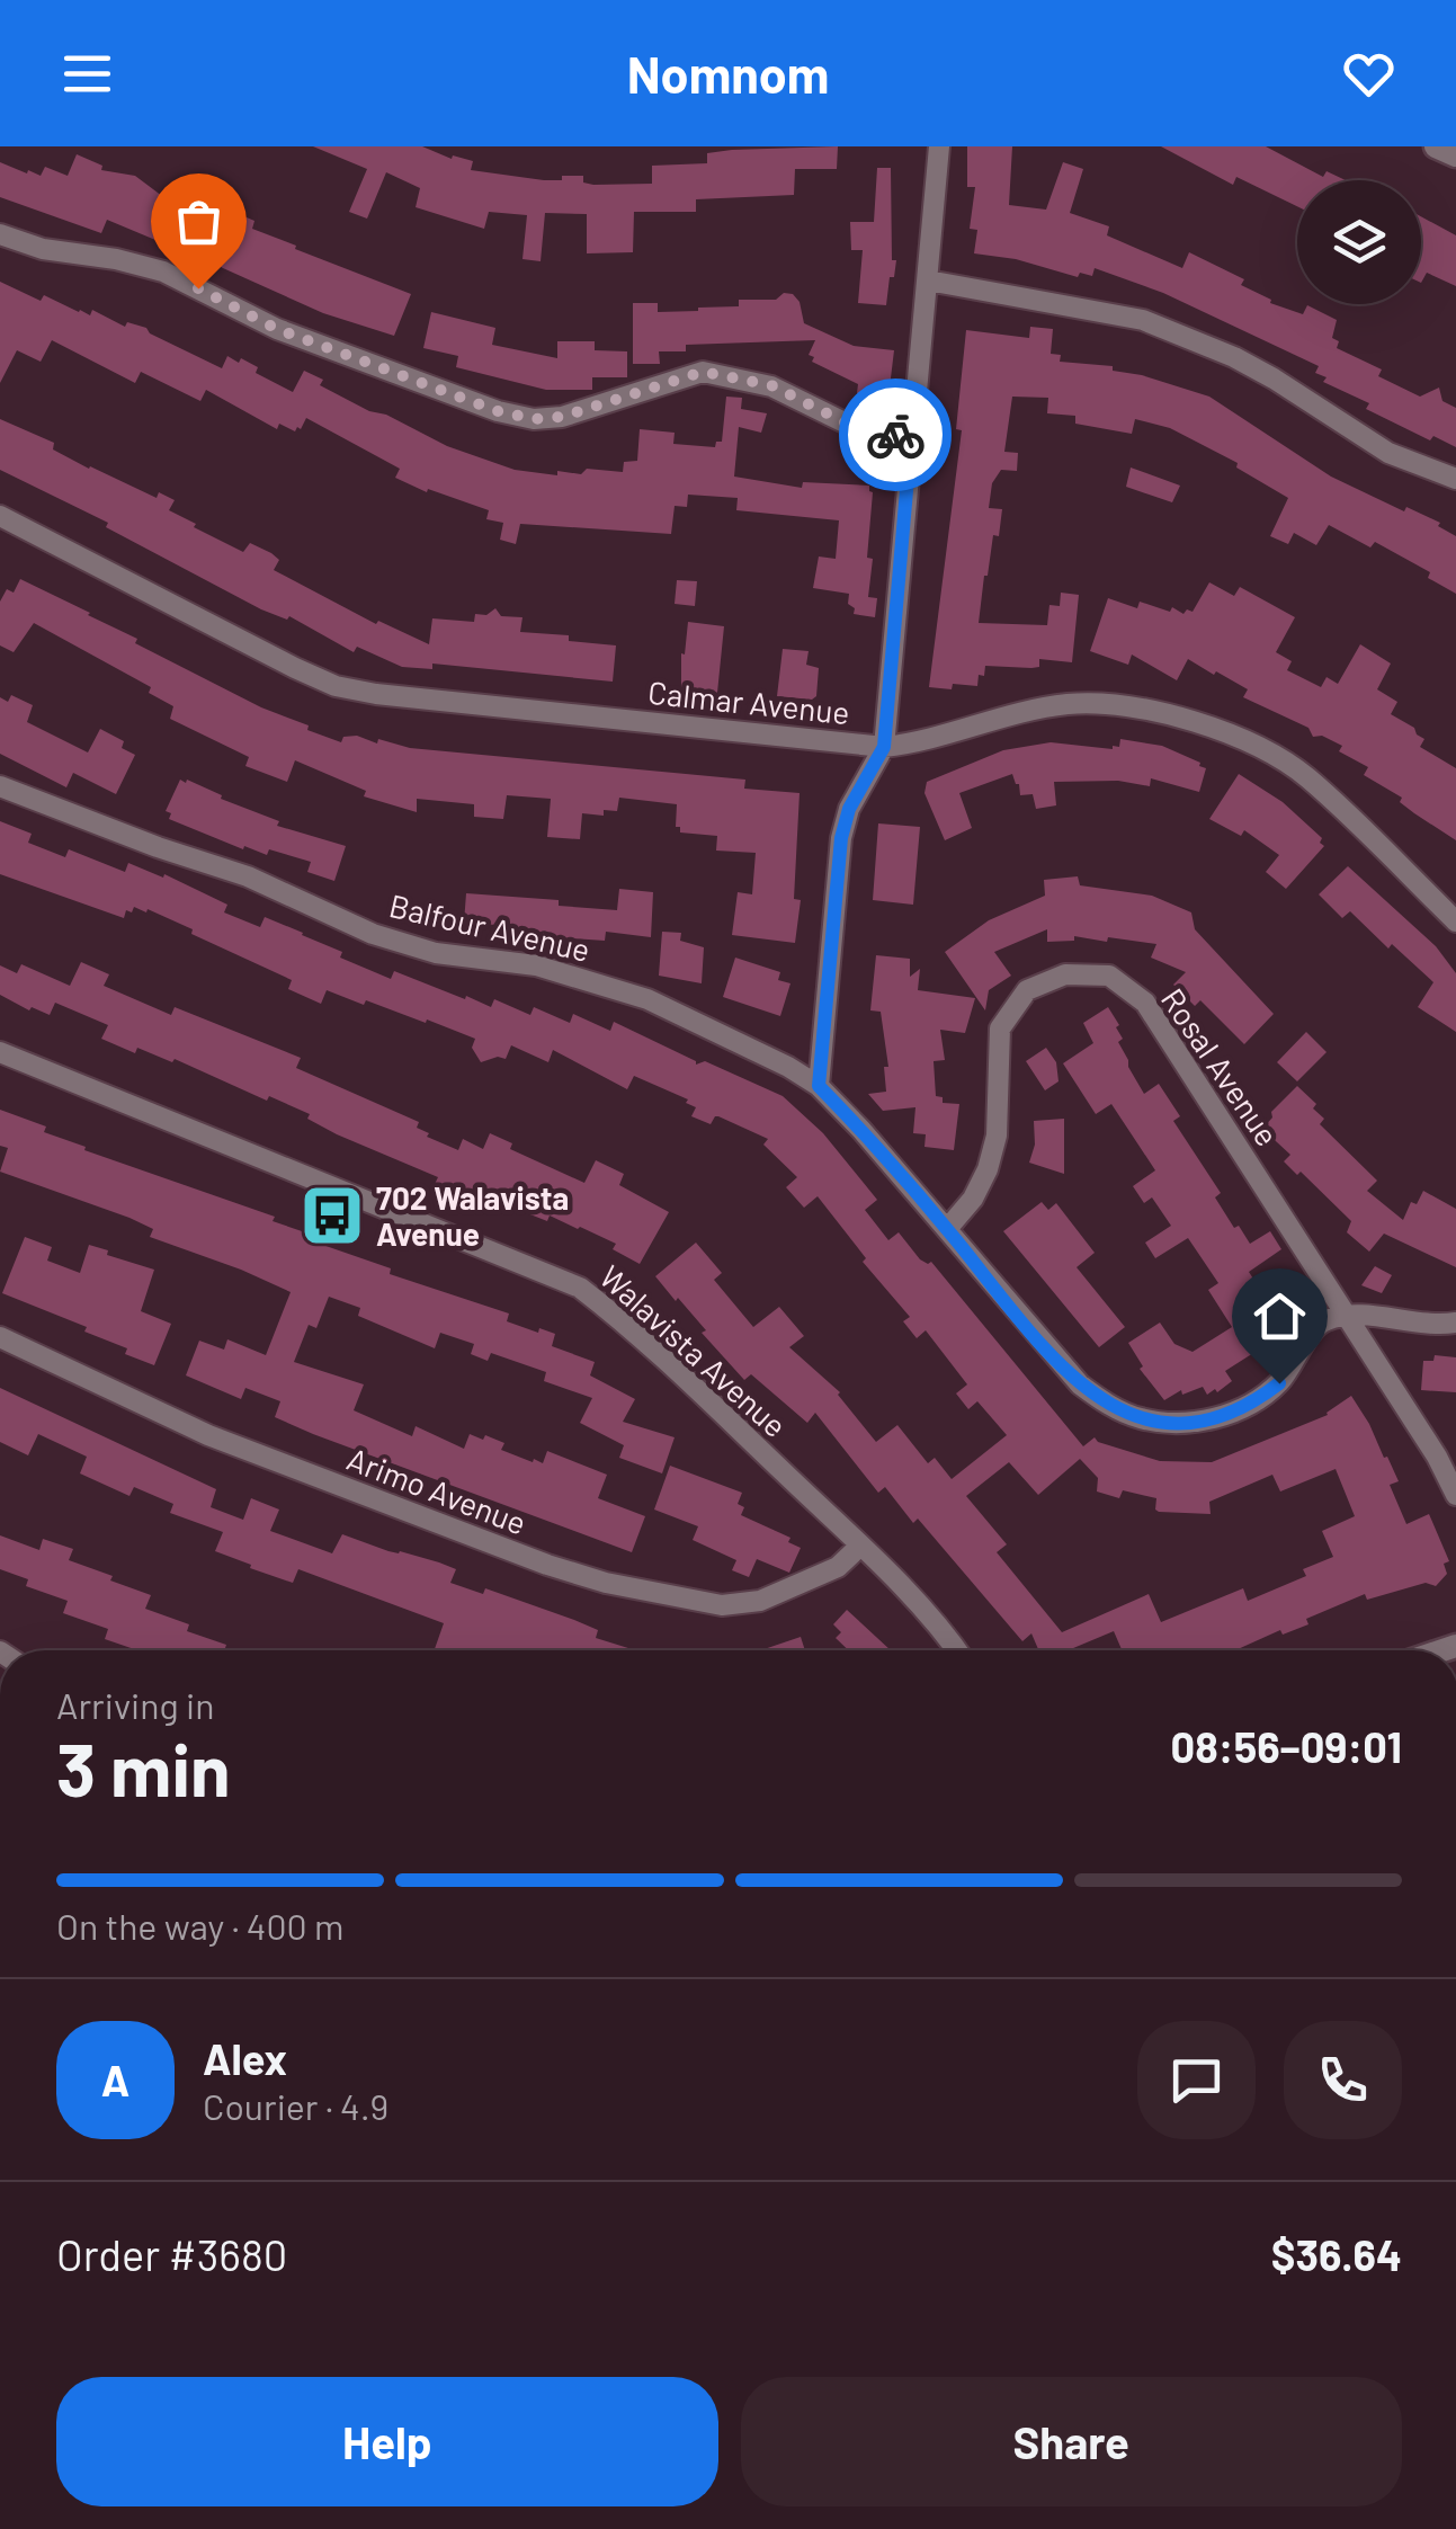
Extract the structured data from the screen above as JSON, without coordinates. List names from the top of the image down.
{
  "streets": {
    "street": [
      "Calmar Avenue",
      "Balfour Avenue",
      "Rosal Avenue",
      "Walavista Avenue",
      "Arimo Avenue"
    ]
  },
  "crossings": [
    ["Balfour Avenue", "Rosal Avenue"],
    ["Walavista Avenue", "Arimo Avenue"]
  ],
  "places": {
    "bus stop": ["702 Walavista Avenue"]
  },
  "page": {
    "header": "Nomnom",
    "heading": ["3 min", "Arriving in", "08:56–09:01"],
    "panel": [
      "Alex",
      "Courier · 4.9",
      "Order #3680",
      "$36.64"
    ],
    "bar": "On the way · 400 m",
    "round": "A",
    "buttons": ["Help", "Share"]
  }
}
